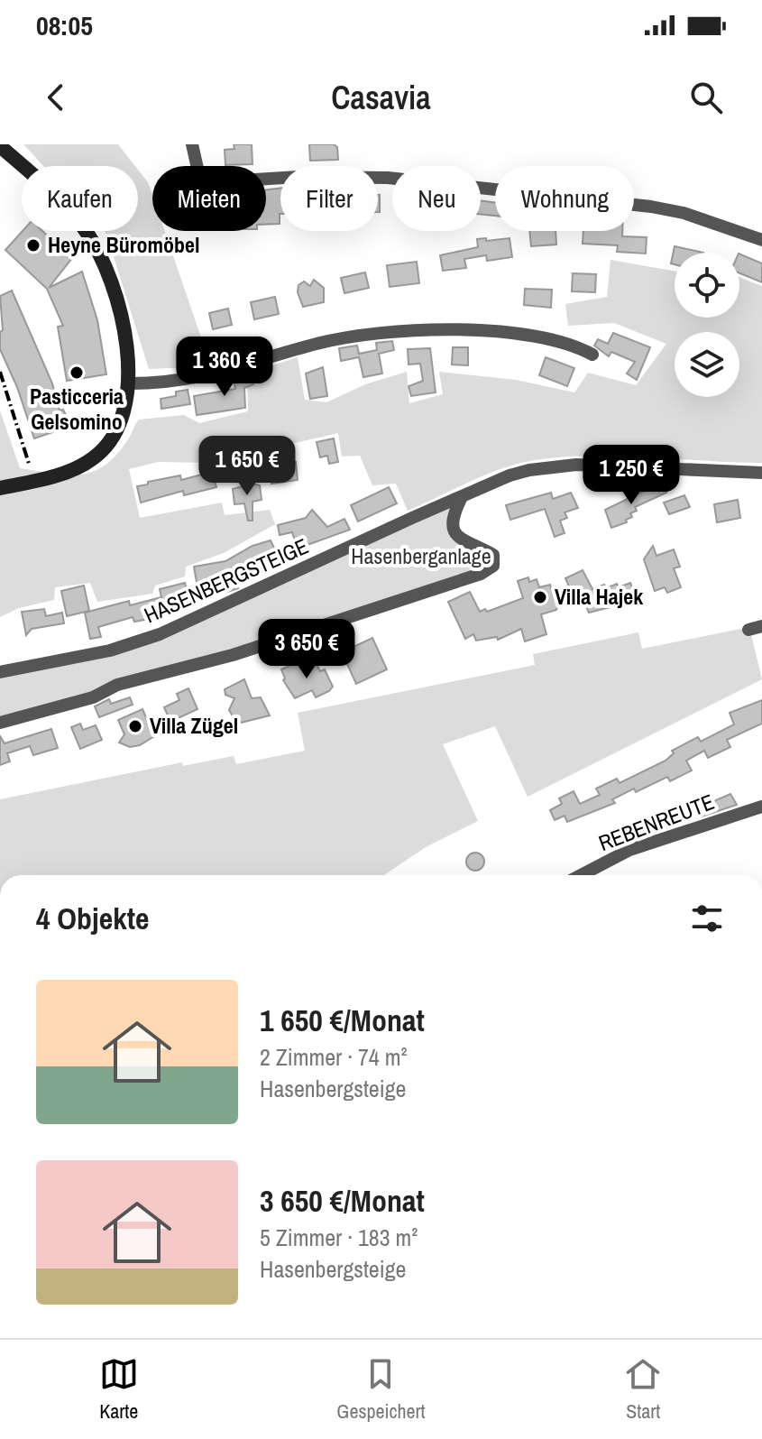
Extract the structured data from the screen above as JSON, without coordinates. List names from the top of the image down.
{
  "streets": {
    "street": ["HASENBERGSTEIGE", "REBENREUTE"]
  },
  "parks": ["Hasenberganlage"],
  "places": [
    "Heyne Büromöbel",
    "Pasticceria Gelsomino",
    "Villa Hajek",
    "Villa Zügel"
  ],
  "page": {
    "status": "08:05",
    "header": "Casavia",
    "chip": [
      "Kaufen",
      "Mieten",
      "Filter",
      "Neu",
      "Wohnung"
    ],
    "price": [
      "1 360 €",
      "1 650 €",
      "1 250 €",
      "3 650 €"
    ],
    "heading": "4 Objekte",
    "list": [
      {
        "name": "1 650 €/Monat",
        "note": "2 Zimmer · 74 m² · Hasenbergsteige"
      },
      {
        "name": "3 650 €/Monat",
        "note": "5 Zimmer · 183 m² · Hasenbergsteige"
      }
    ],
    "tabs": ["Karte", "Gespeichert", "Start"]
  }
}
